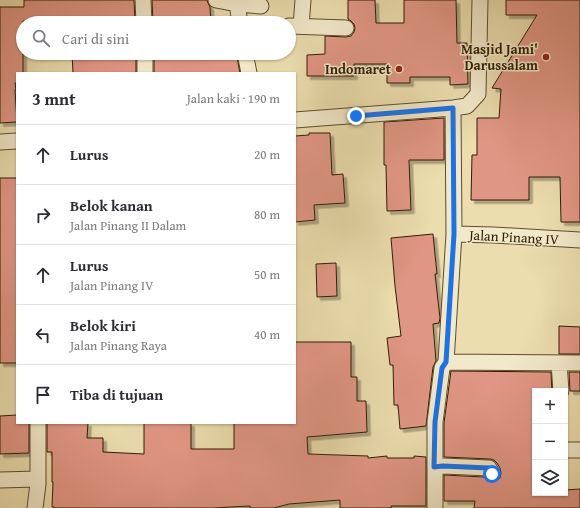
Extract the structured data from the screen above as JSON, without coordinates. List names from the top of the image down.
{
  "streets": {
    "street": ["Jalan Pinang IV"]
  },
  "places": ["Masjid Jami' Darussalam", "Indomaret"],
  "page": {
    "search": "Cari di sini",
    "heading": ["3 mnt", "Jalan kaki · 190 m"],
    "list": [
      ["Lurus", "20 m"],
      ["Belok kanan", "Jalan Pinang II Dalam", "80 m"],
      ["Lurus", "Jalan Pinang IV", "50 m"],
      ["Belok kiri", "Jalan Pinang Raya", "40 m"],
      "Tiba di tujuan"
    ],
    "map_buttons": ["+", "−"]
  }
}
